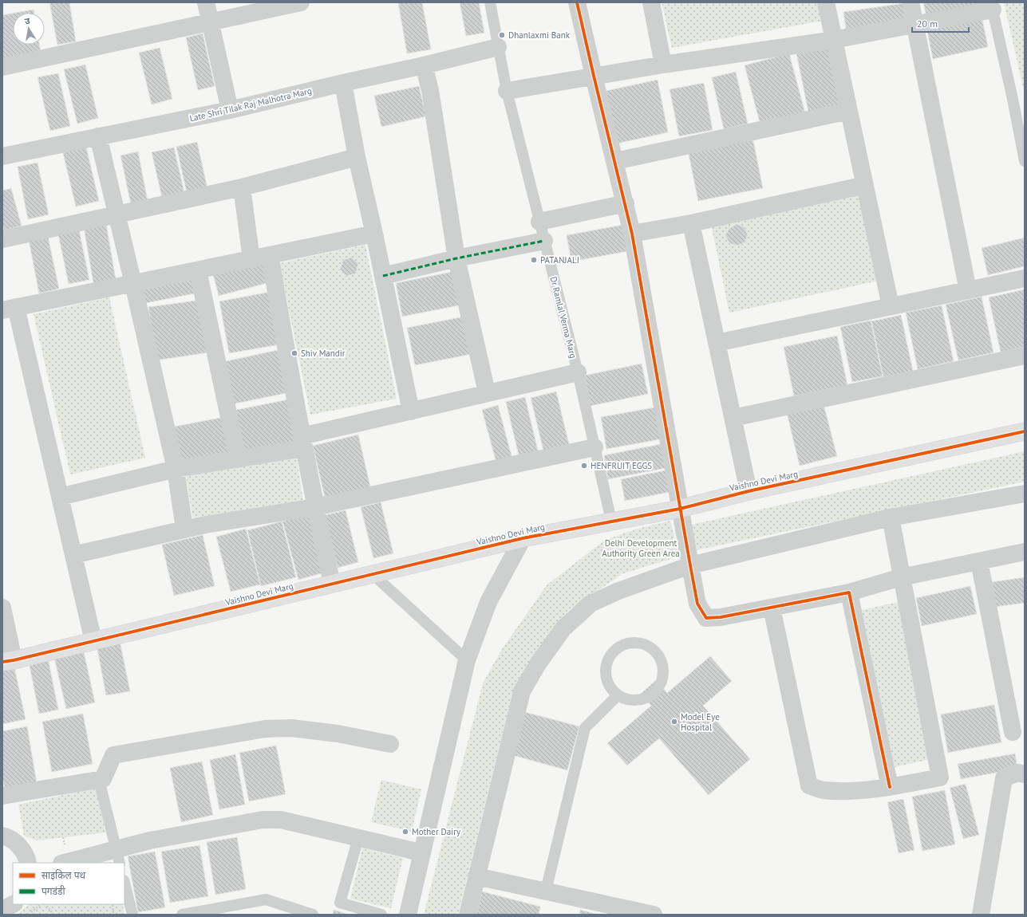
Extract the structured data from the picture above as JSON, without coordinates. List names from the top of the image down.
{
  "streets": {
    "street": ["Late Shri Tilak Raj Malhotra Marg", "Vaishno Devi Marg"],
    "lane": ["Dr Ramlal Verma Marg"]
  },
  "crossings": [
    ["Late Shri Tilak Raj Malhotra Marg", "Dr Ramlal Verma Marg"],
    ["Dr Ramlal Verma Marg", "Vaishno Devi Marg"]
  ],
  "parks": ["Delhi Development Authority Green Area"],
  "places": [
    "Dhanlaxmi Bank",
    "PATANJALI",
    "Shiv Mandir",
    "HENFRUIT EGGS",
    "Model Eye Hospital",
    "Mother Dairy"
  ],
  "legend": ["साइकिल पथ", "पगडंडी"],
  "scale_bar": "20 m",
  "north": "top"
}
